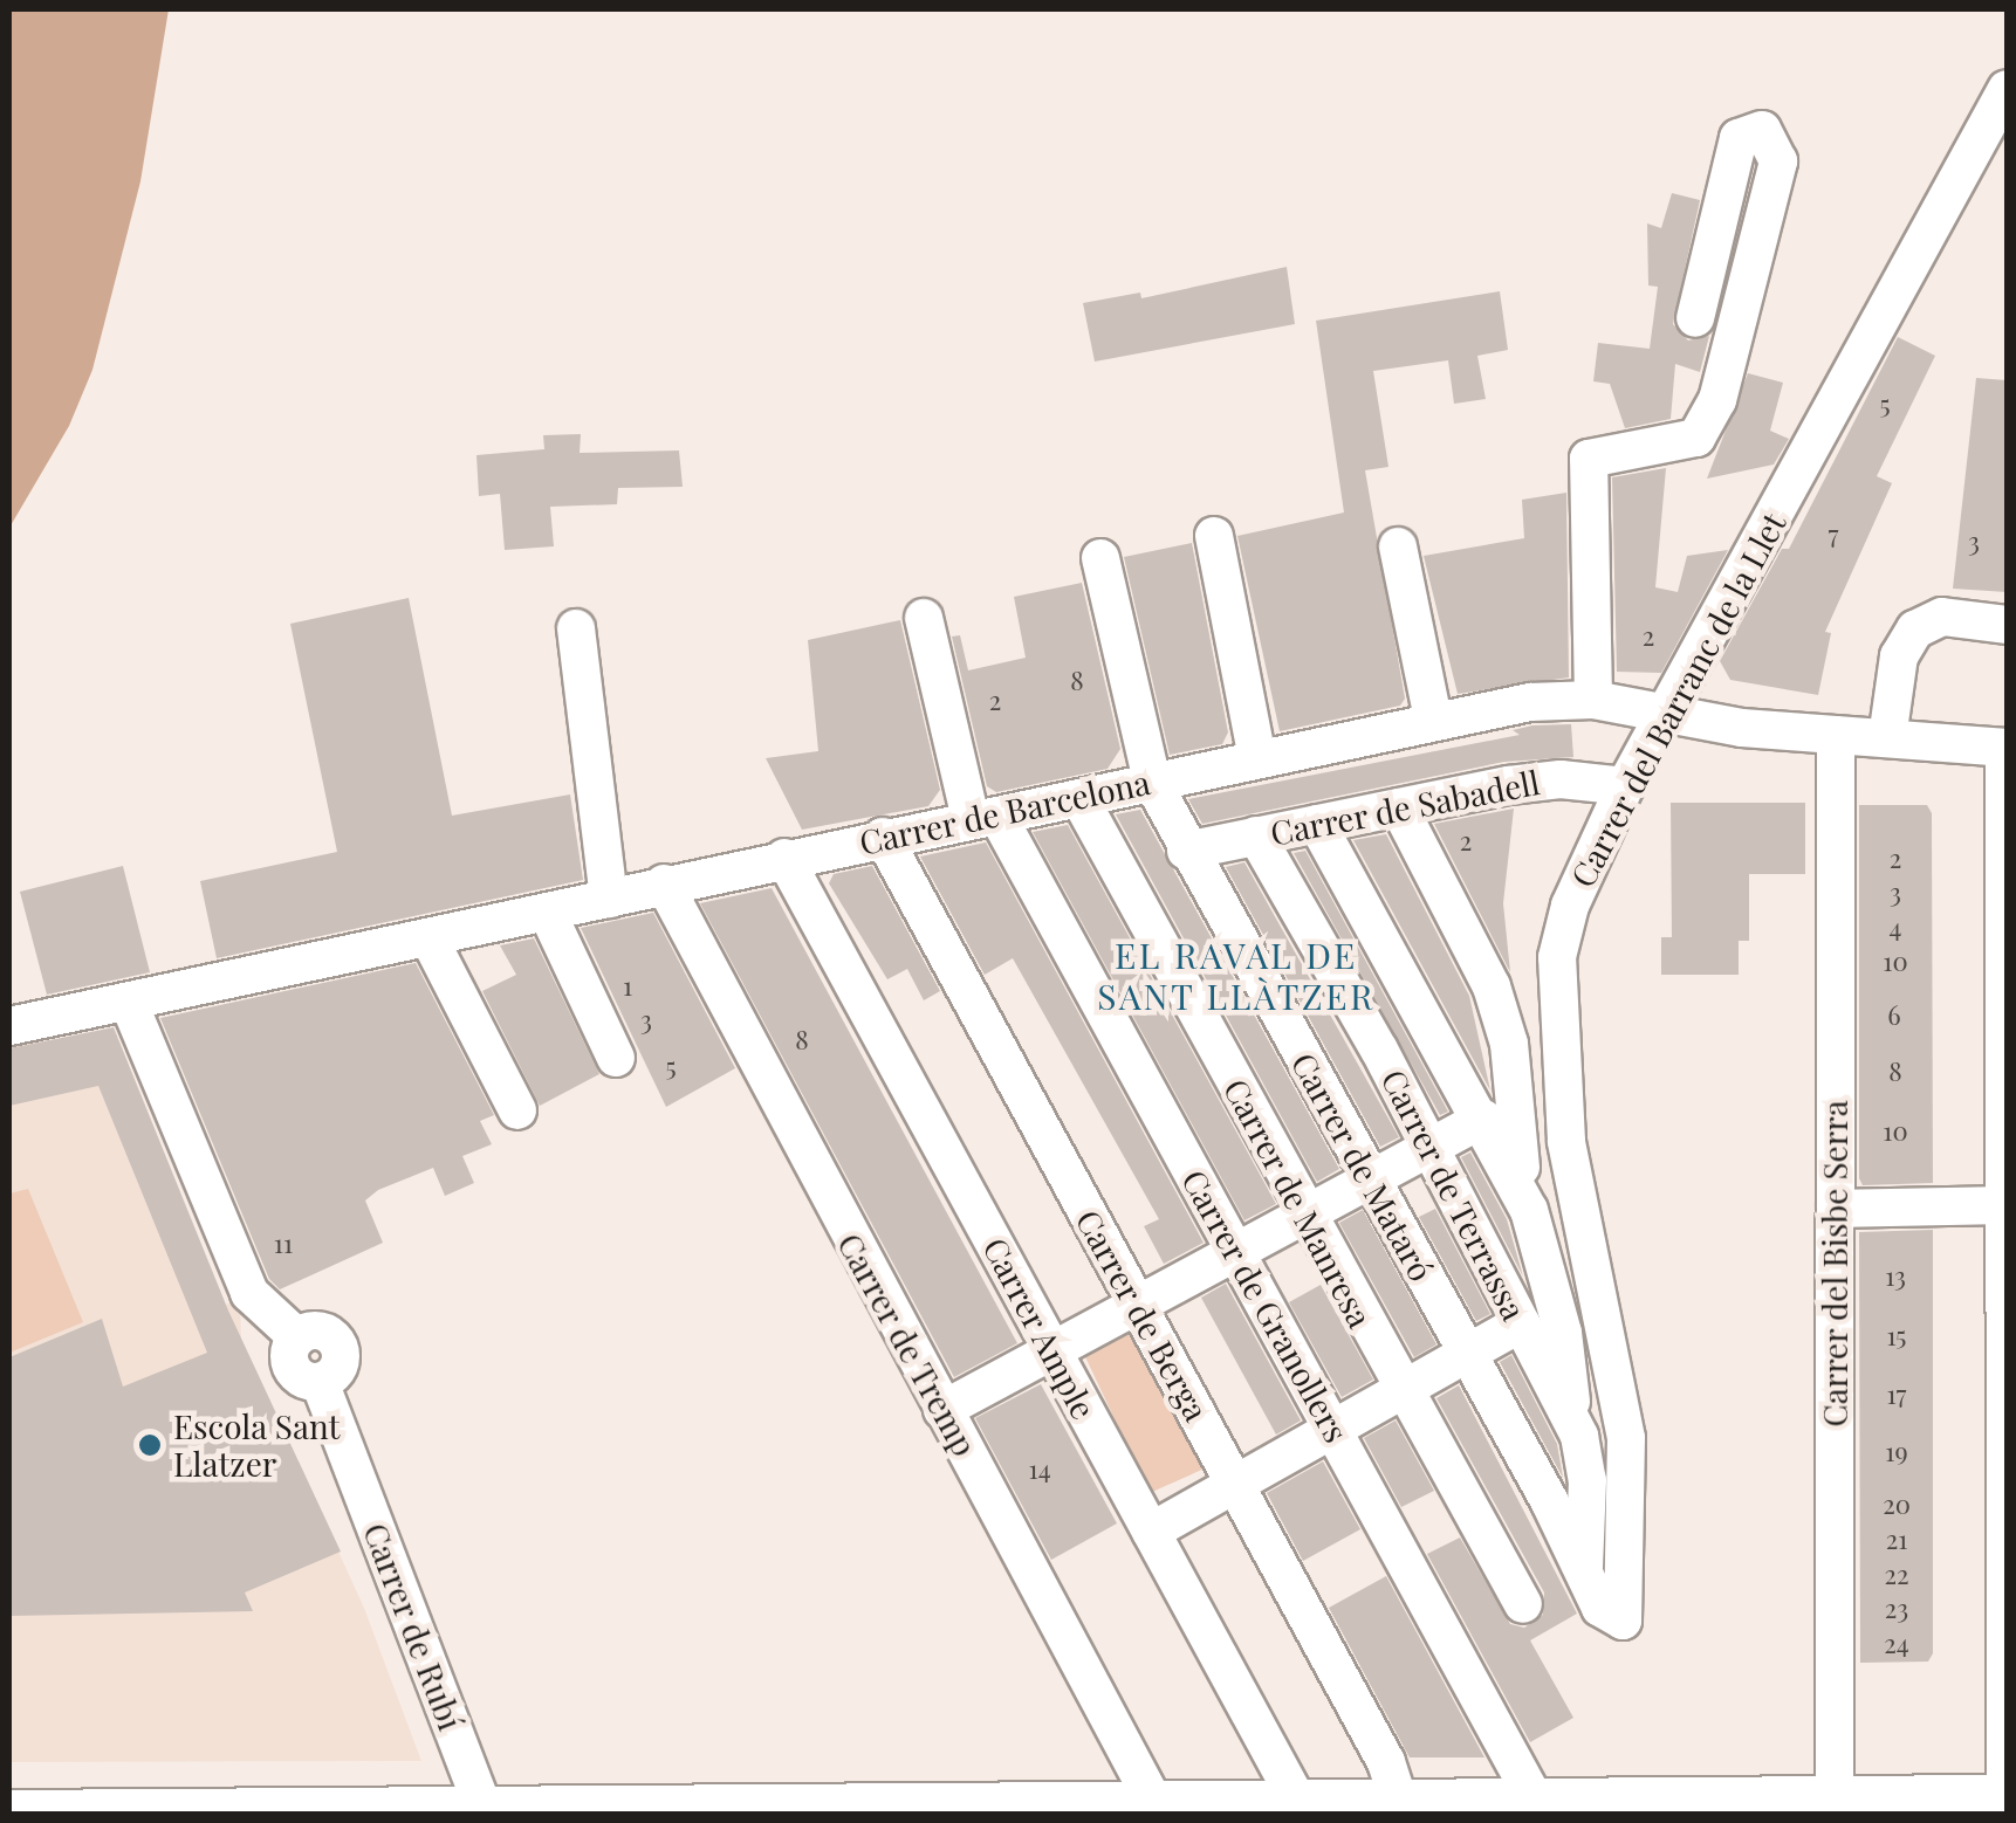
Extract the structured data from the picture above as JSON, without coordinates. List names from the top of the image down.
{
  "streets": {
    "street": [
      "Carrer del Barranc de la Llet",
      "Carrer de Sabadell",
      "Carrer de Barcelona",
      "Carrer de Mataró",
      "Carrer de Terrassa",
      "Carrer de Manresa",
      "Carrer del Bisbe Serra",
      "Carrer de Granollers",
      "Carrer de Berga",
      "Carrer Ample",
      "Carrer de Tremp",
      "Carrer de Rubí"
    ]
  },
  "crossings": [
    ["Carrer del Barranc de la Llet", "Carrer de Sabadell"],
    ["Carrer del Barranc de la Llet", "Carrer de Barcelona"],
    ["Carrer del Barranc de la Llet", "Carrer de Mataró"],
    ["Carrer de Sabadell", "Carrer de Mataró"],
    ["Carrer de Sabadell", "Carrer de Terrassa"],
    ["Carrer de Barcelona", "Carrer de Mataró"],
    ["Carrer de Barcelona", "Carrer de Manresa"],
    ["Carrer de Barcelona", "Carrer del Bisbe Serra"],
    ["Carrer de Barcelona", "Carrer de Granollers"],
    ["Carrer de Barcelona", "Carrer de Berga"],
    ["Carrer de Barcelona", "Carrer Ample"],
    ["Carrer de Barcelona", "Carrer de Tremp"],
    ["Carrer de Barcelona", "Carrer de Rubí"],
    ["Carrer de Mataró", "Carrer de Terrassa"]
  ],
  "districts": ["EL RAVAL DE SANT LLÀTZER"],
  "places": ["Escola Sant Llatzer"],
  "house_numbers": [
    "5",
    "7",
    "3",
    "2",
    "8",
    "2",
    "2",
    "2",
    "3",
    "4",
    "10",
    "1",
    "6",
    "3",
    "8",
    "5",
    "8",
    "10",
    "11",
    "13",
    "15",
    "17",
    "19",
    "14",
    "20",
    "21",
    "22",
    "23",
    "24"
  ]
}
